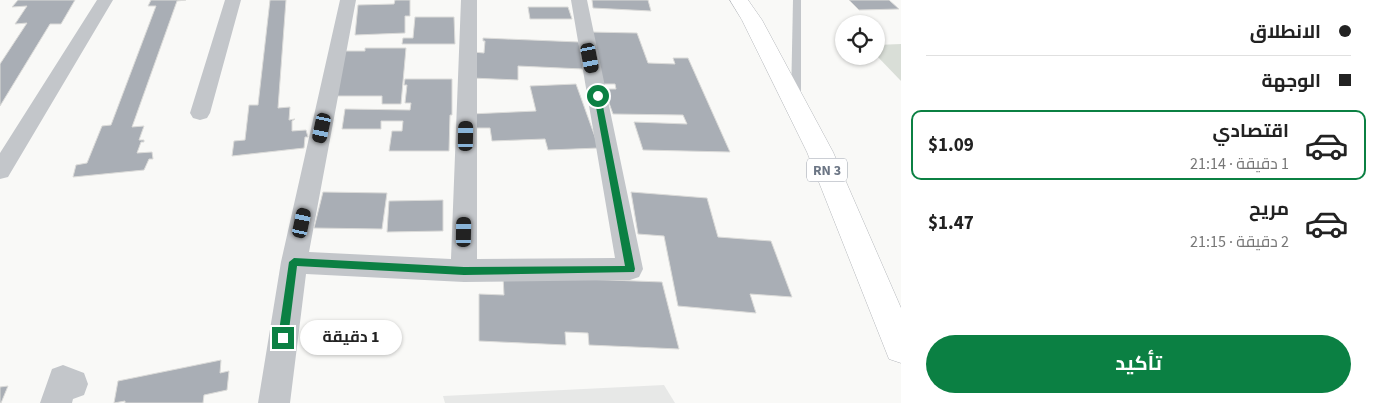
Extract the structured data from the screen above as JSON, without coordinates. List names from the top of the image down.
{
  "streets": {
    "main road": ["RN 3"]
  },
  "page": {
    "banner": ["الانطلاق", "الوجهة"],
    "list": [
      {
        "name": "اقتصادي",
        "note": "1 دقيقة · 21:14",
        "value": "$1.09"
      },
      {
        "name": "مريح",
        "note": "2 دقيقة · 21:15",
        "value": "$1.47"
      }
    ],
    "bubble": "1 دقيقة",
    "buttons": "تأكيد"
  }
}
